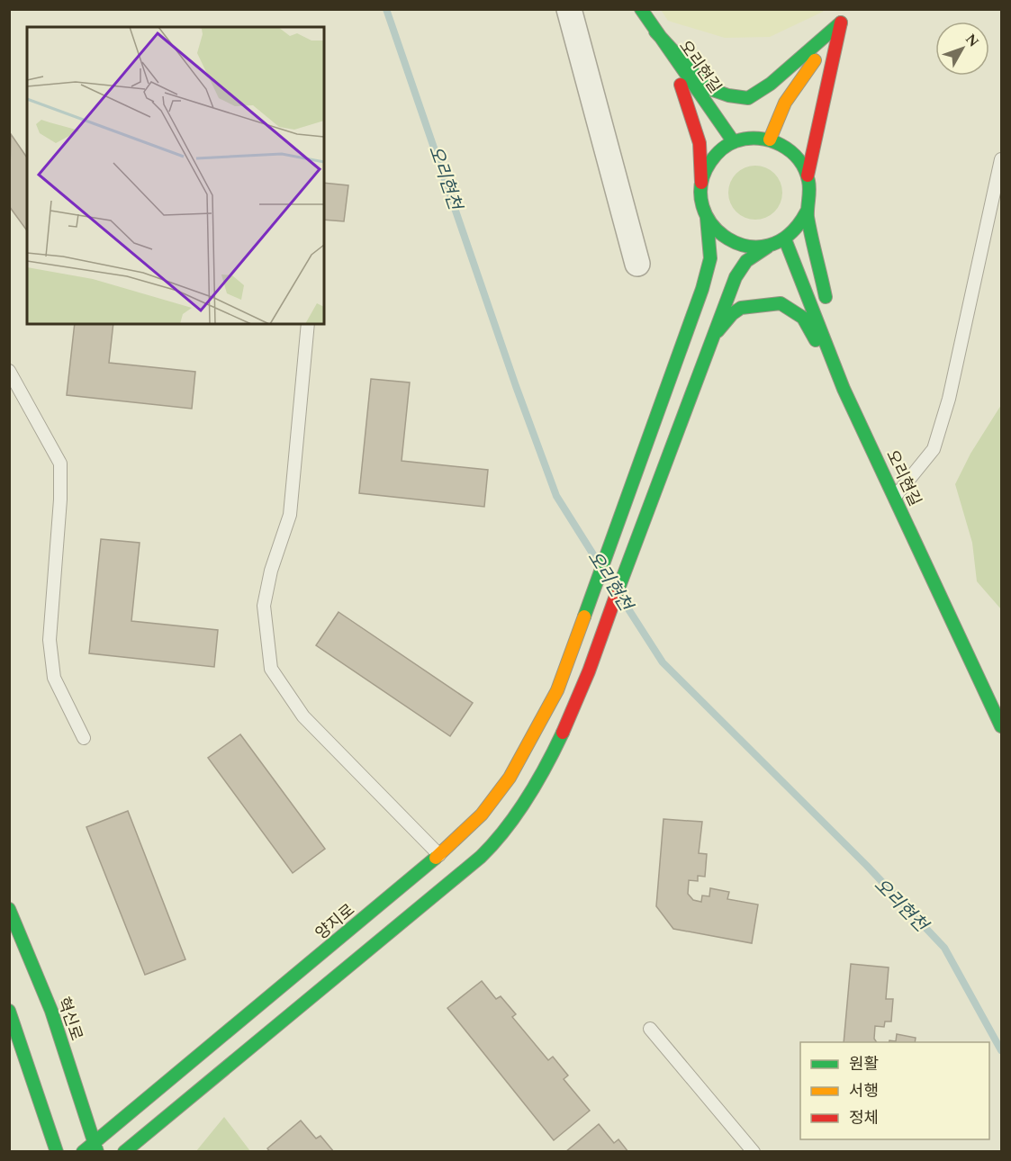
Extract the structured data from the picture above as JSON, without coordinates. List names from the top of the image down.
{
  "streets": {
    "street": ["오리현길", "양지로", "혁신로"]
  },
  "crossings": [
    ["오리현길", "양지로"],
    ["양지로", "혁신로"]
  ],
  "water": ["오리현천"],
  "legend": ["원활", "서행", "정체"],
  "north": "top right"
}
